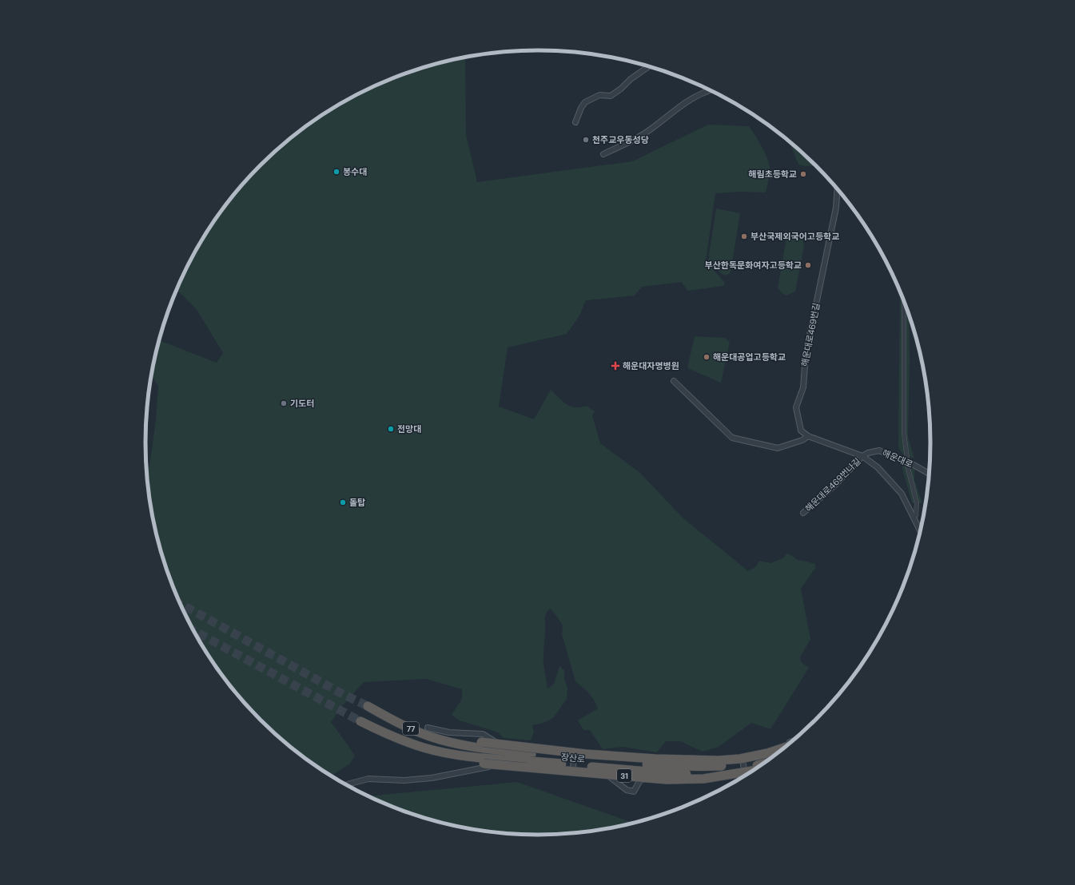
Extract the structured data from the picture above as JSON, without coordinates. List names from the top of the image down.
{
  "streets": {
    "highway": ["77", "장산로", "31"],
    "street": ["해운대로469번길", "해운대로", "해운대로469번나길"]
  },
  "crossings": [
    ["해운대로", "해운대로469번나길"],
    ["장산로", "31"]
  ],
  "places": {
    "other": [
      "천주교우동성당",
      "봉수대",
      "해림초등학교",
      "부산국제외국어고등학교",
      "부산한독문화여자고등학교",
      "해운대공업고등학교",
      "기도터",
      "전망대",
      "돌탑"
    ],
    "health": ["해운대자명병원"]
  }
}
